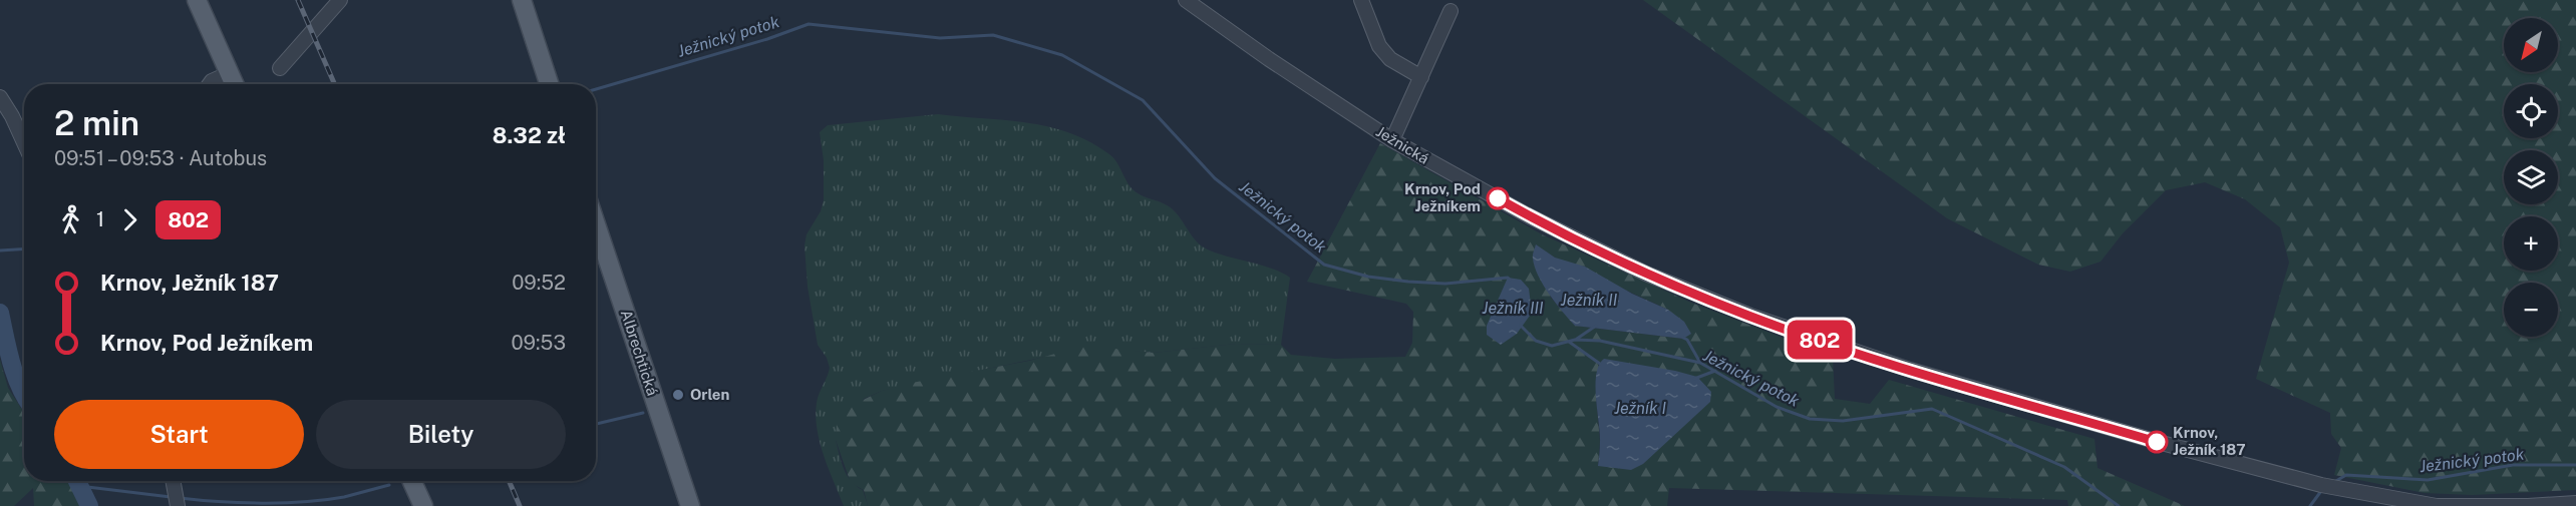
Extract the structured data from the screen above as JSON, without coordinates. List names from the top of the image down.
{
  "streets": {
    "main road": ["Albrechtická"],
    "street": ["Ježnická"]
  },
  "water": [
    "Ježnický potok",
    "Ježník II",
    "Ježník III",
    "Ježník I"
  ],
  "places": ["Krnov, Pod Ježníkem", "Orlen", "Krnov, Ježník 187"],
  "lines": ["bus line 802"],
  "north": "bottom left",
  "page": {
    "on_map": "802",
    "map_buttons": ["+", "−"],
    "heading": ["2 min", "09:51 – 09:53 · Autobus", "8.32 zł"],
    "legs": ["1", "802"],
    "list": [
      {
        "name": "Krnov, Ježník 187",
        "value": "09:52"
      },
      {
        "name": "Krnov, Pod Ježníkem",
        "value": "09:53"
      }
    ],
    "buttons": ["Start", "Bilety"]
  }
}
